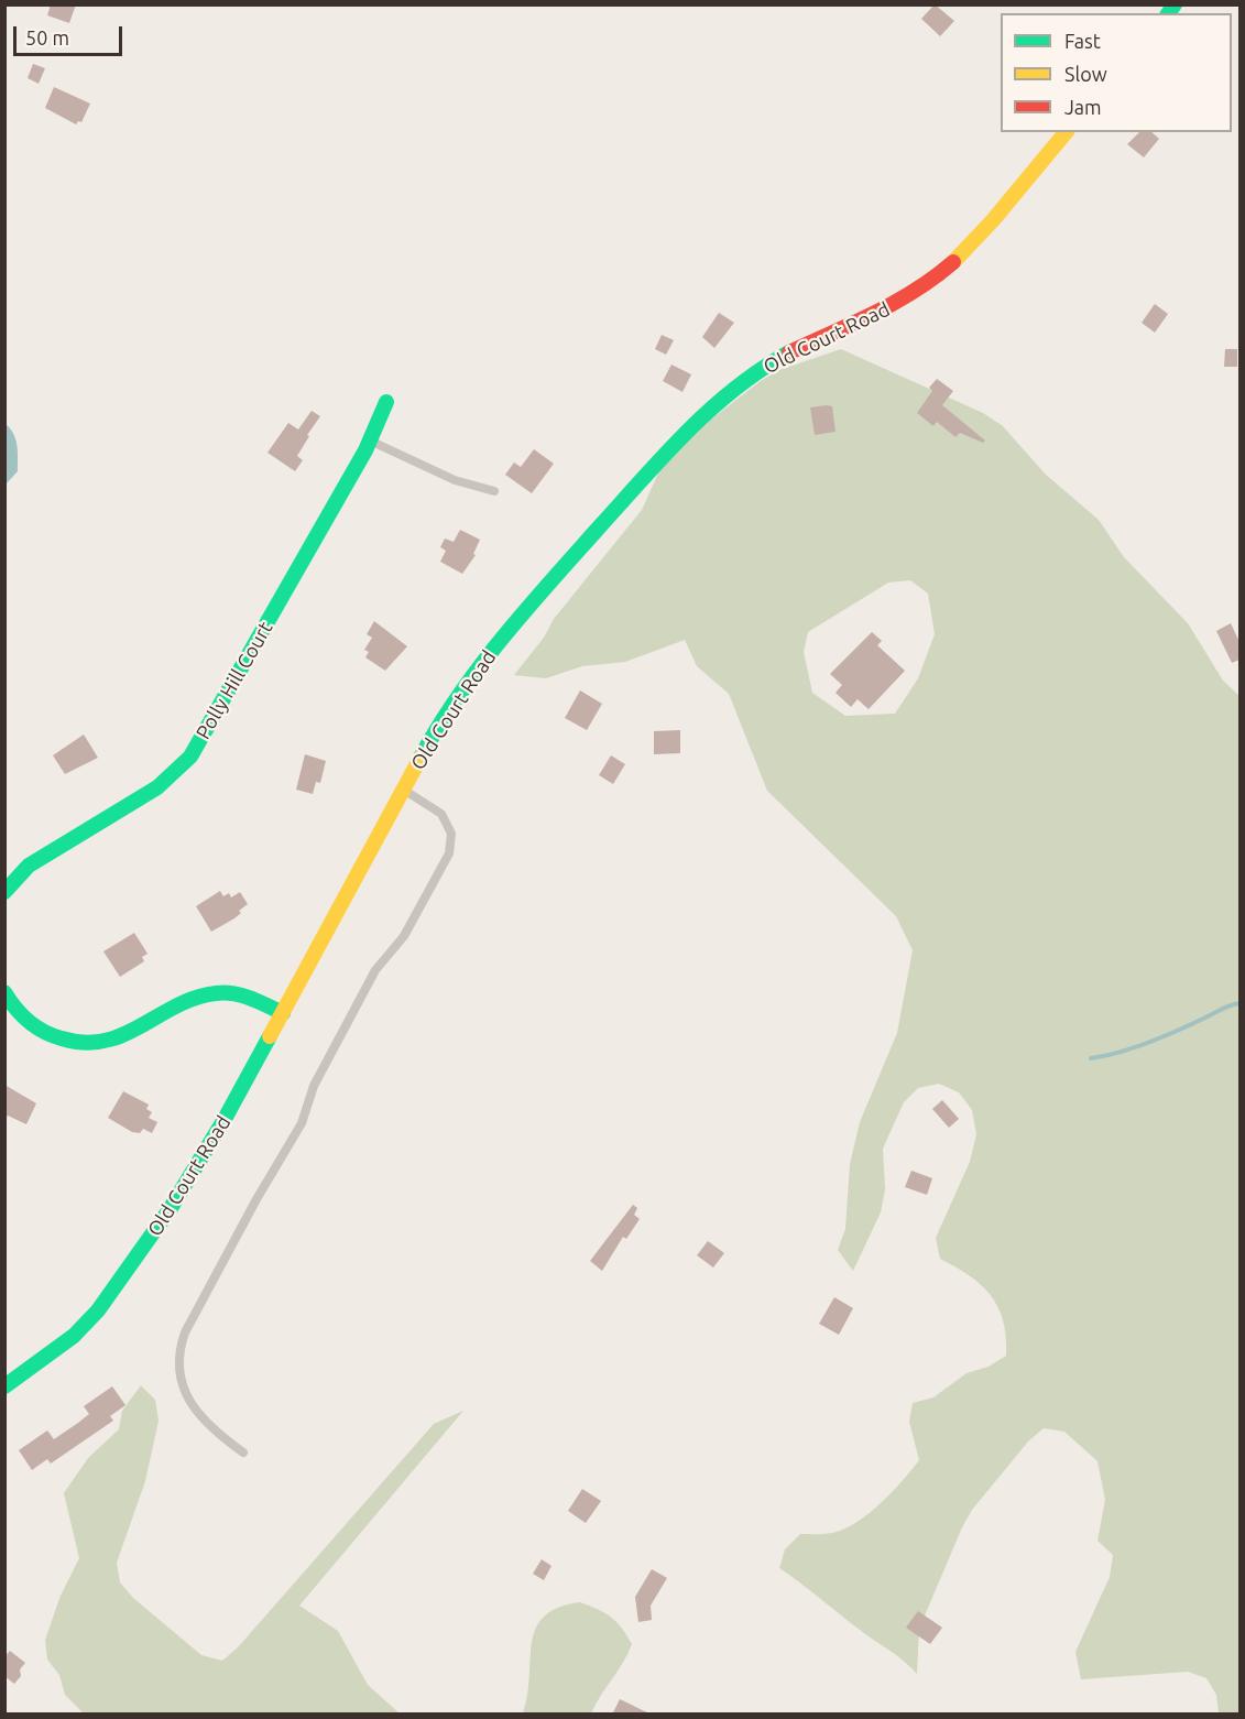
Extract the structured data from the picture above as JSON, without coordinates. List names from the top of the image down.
{
  "streets": {
    "main road": ["Old Court Road", "Polly Hill Court"]
  },
  "legend": ["Fast", "Slow", "Jam"],
  "scale_bar": "50 m"
}
